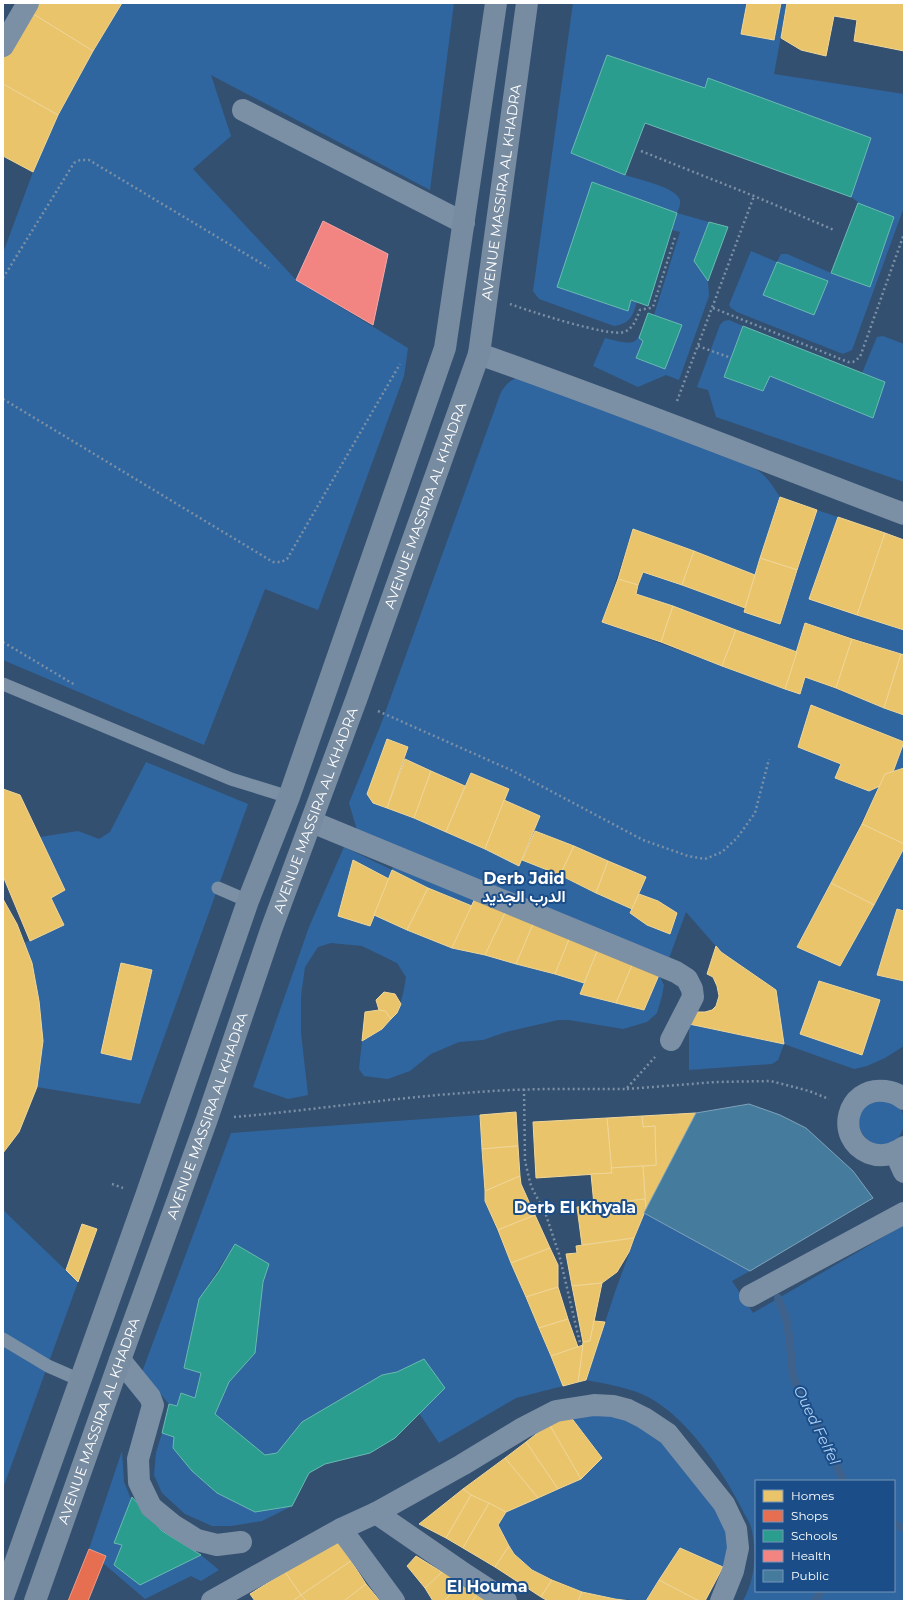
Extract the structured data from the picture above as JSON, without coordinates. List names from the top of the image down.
{
  "streets": {
    "street": ["AVENUE MASSIRA AL KHADRA"]
  },
  "districts": ["Derb Jdid الدرب الجديد", "Derb El Khyala", "El Houma"],
  "water": ["Oued Felfel"],
  "legend": [
    "Homes",
    "Shops",
    "Schools",
    "Health",
    "Public"
  ]
}
